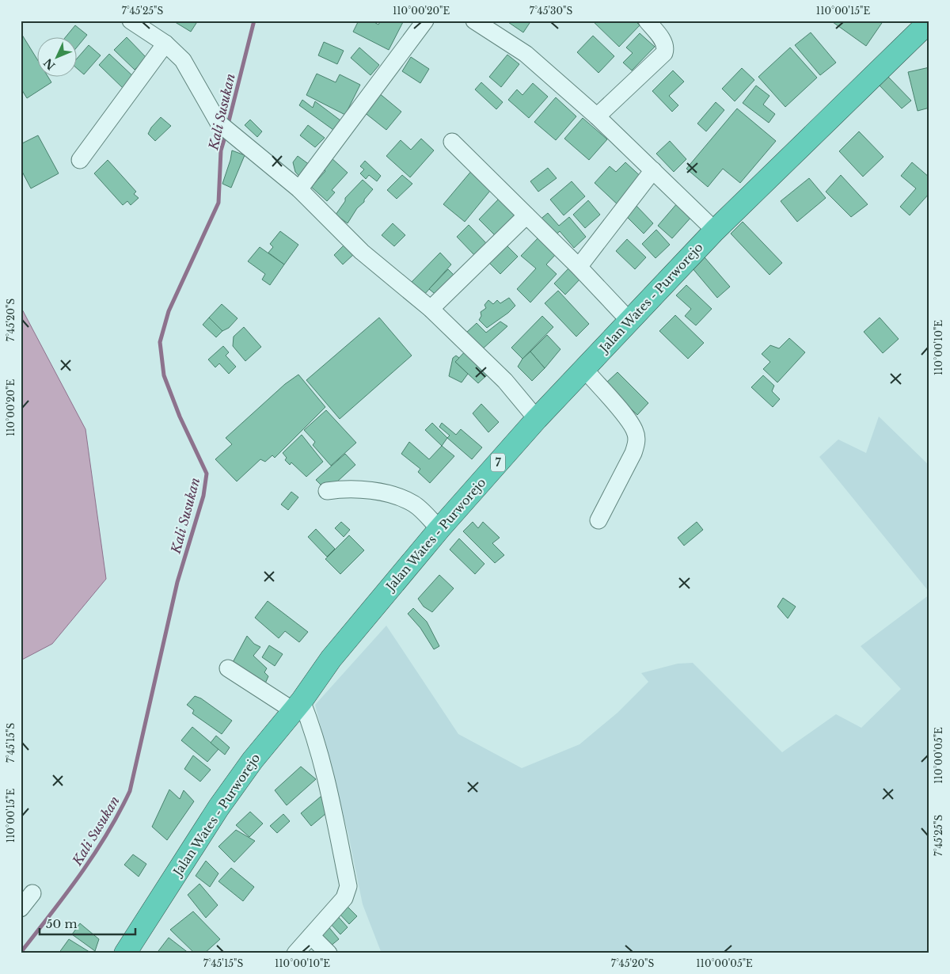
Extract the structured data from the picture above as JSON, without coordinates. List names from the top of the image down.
{
  "streets": {
    "highway": ["Jalan Wates - Purworejo", "7"]
  },
  "water": ["Kali Susukan"],
  "scale_bar": "50 m",
  "north": "bottom left",
  "coordinates": [
    "7°45'25\"S",
    "110°00'20\"E",
    "7°45'30\"S",
    "110°00'15\"E",
    "7°45'20\"S",
    "110°00'10\"E",
    "7°45'15\"S",
    "110°00'05\"E"
  ]
}
